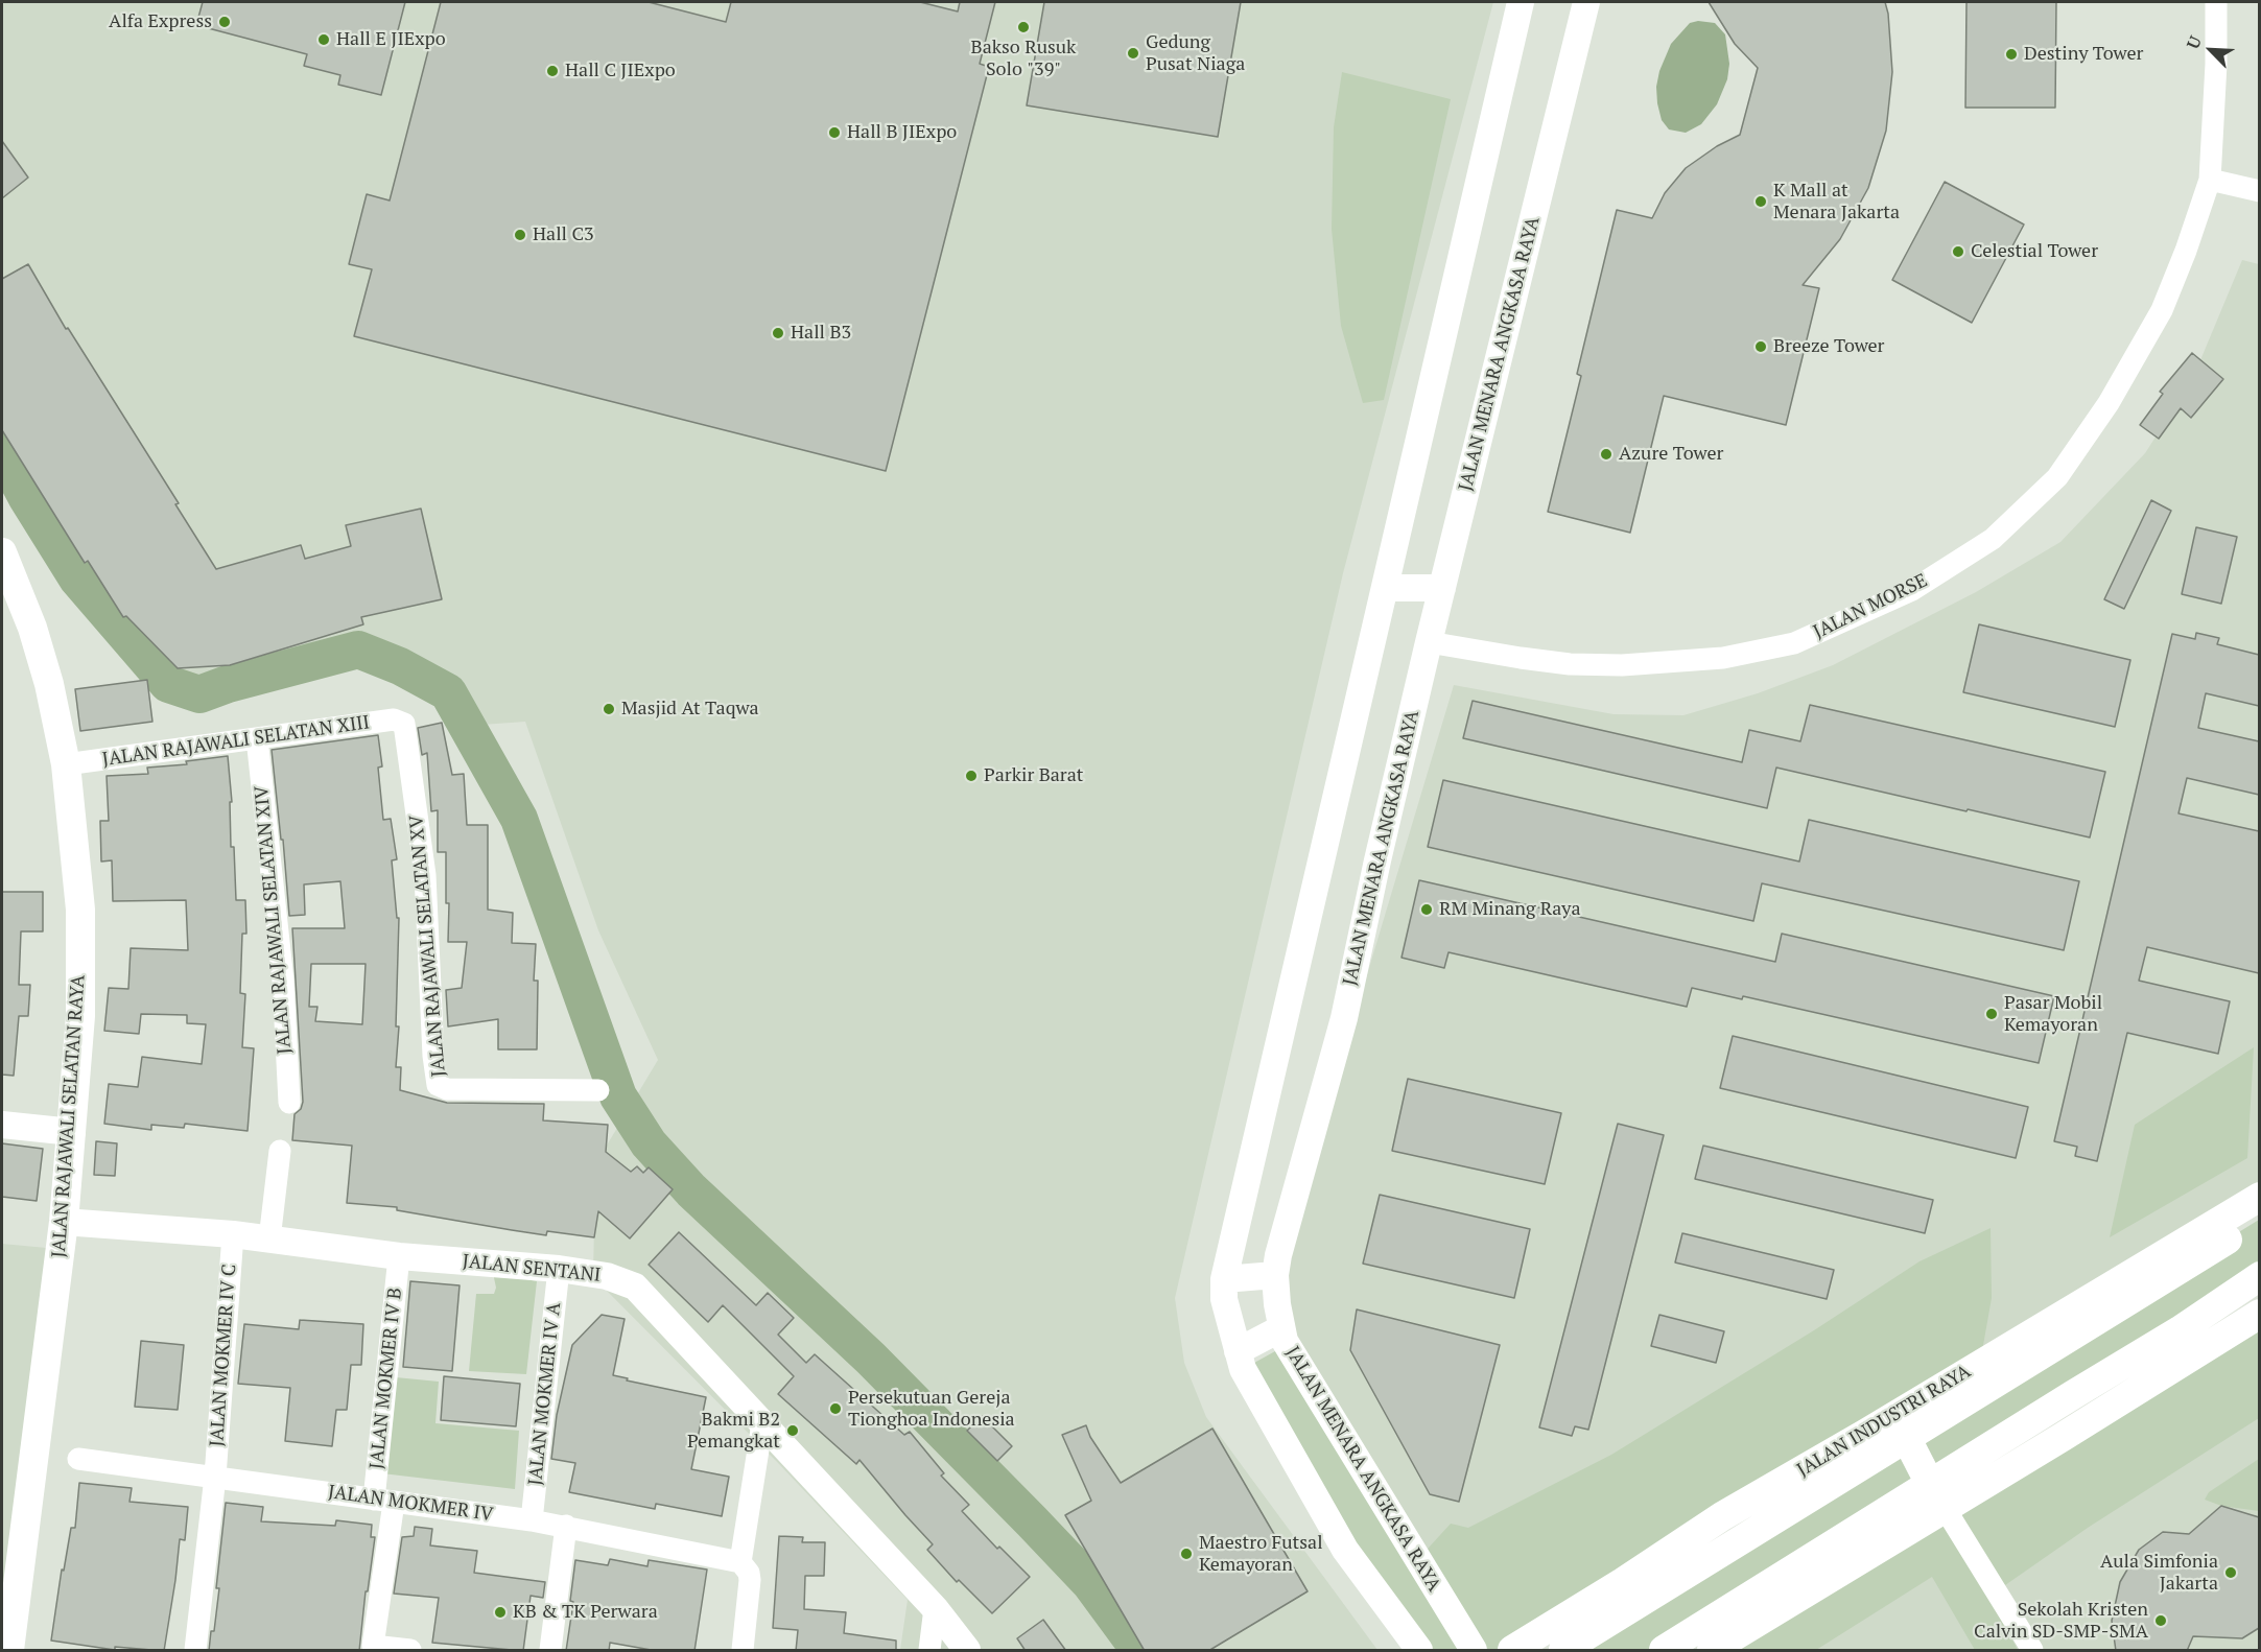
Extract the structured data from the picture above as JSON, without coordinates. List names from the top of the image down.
{
  "streets": {
    "main road": ["JALAN RAJAWALI SELATAN RAYA", "JALAN INDUSTRI RAYA"],
    "street": [
      "JALAN MENARA ANGKASA RAYA",
      "JALAN MORSE",
      "JALAN RAJAWALI SELATAN XIII",
      "JALAN RAJAWALI SELATAN XIV",
      "JALAN RAJAWALI SELATAN XV",
      "JALAN SENTANI",
      "JALAN MOKMER IV C",
      "JALAN MOKMER IV B",
      "JALAN MOKMER IV A",
      "JALAN MOKMER IV"
    ]
  },
  "crossings": [
    ["JALAN MENARA ANGKASA RAYA", "JALAN MORSE"],
    ["JALAN RAJAWALI SELATAN XIII", "JALAN RAJAWALI SELATAN XIV"],
    ["JALAN RAJAWALI SELATAN XIII", "JALAN RAJAWALI SELATAN XV"],
    ["JALAN RAJAWALI SELATAN XIII", "JALAN RAJAWALI SELATAN RAYA"],
    ["JALAN RAJAWALI SELATAN RAYA", "JALAN SENTANI"],
    ["JALAN SENTANI", "JALAN MOKMER IV C"],
    ["JALAN SENTANI", "JALAN MOKMER IV B"],
    ["JALAN SENTANI", "JALAN MOKMER IV A"],
    ["JALAN MOKMER IV C", "JALAN MOKMER IV"],
    ["JALAN MOKMER IV B", "JALAN MOKMER IV"],
    ["JALAN MOKMER IV A", "JALAN MOKMER IV"]
  ],
  "places": [
    "Alfa Express",
    "Bakso Rusuk Solo \"39\"",
    "Hall E JIExpo",
    "Gedung Pusat Niaga",
    "Destiny Tower",
    "Hall C JIExpo",
    "Hall B JIExpo",
    "K Mall at Menara Jakarta",
    "Hall C3",
    "Celestial Tower",
    "Hall B3",
    "Breeze Tower",
    "Azure Tower",
    "Masjid At Taqwa",
    "Parkir Barat",
    "RM Minang Raya",
    "Pasar Mobil Kemayoran",
    "Persekutuan Gereja Tionghoa Indonesia",
    "Bakmi B2 Pemangkat",
    "Maestro Futsal Kemayoran",
    "Aula Simfonia Jakarta",
    "KB & TK Perwara",
    "Sekolah Kristen Calvin SD-SMP-SMA"
  ],
  "north": "top left"
}
